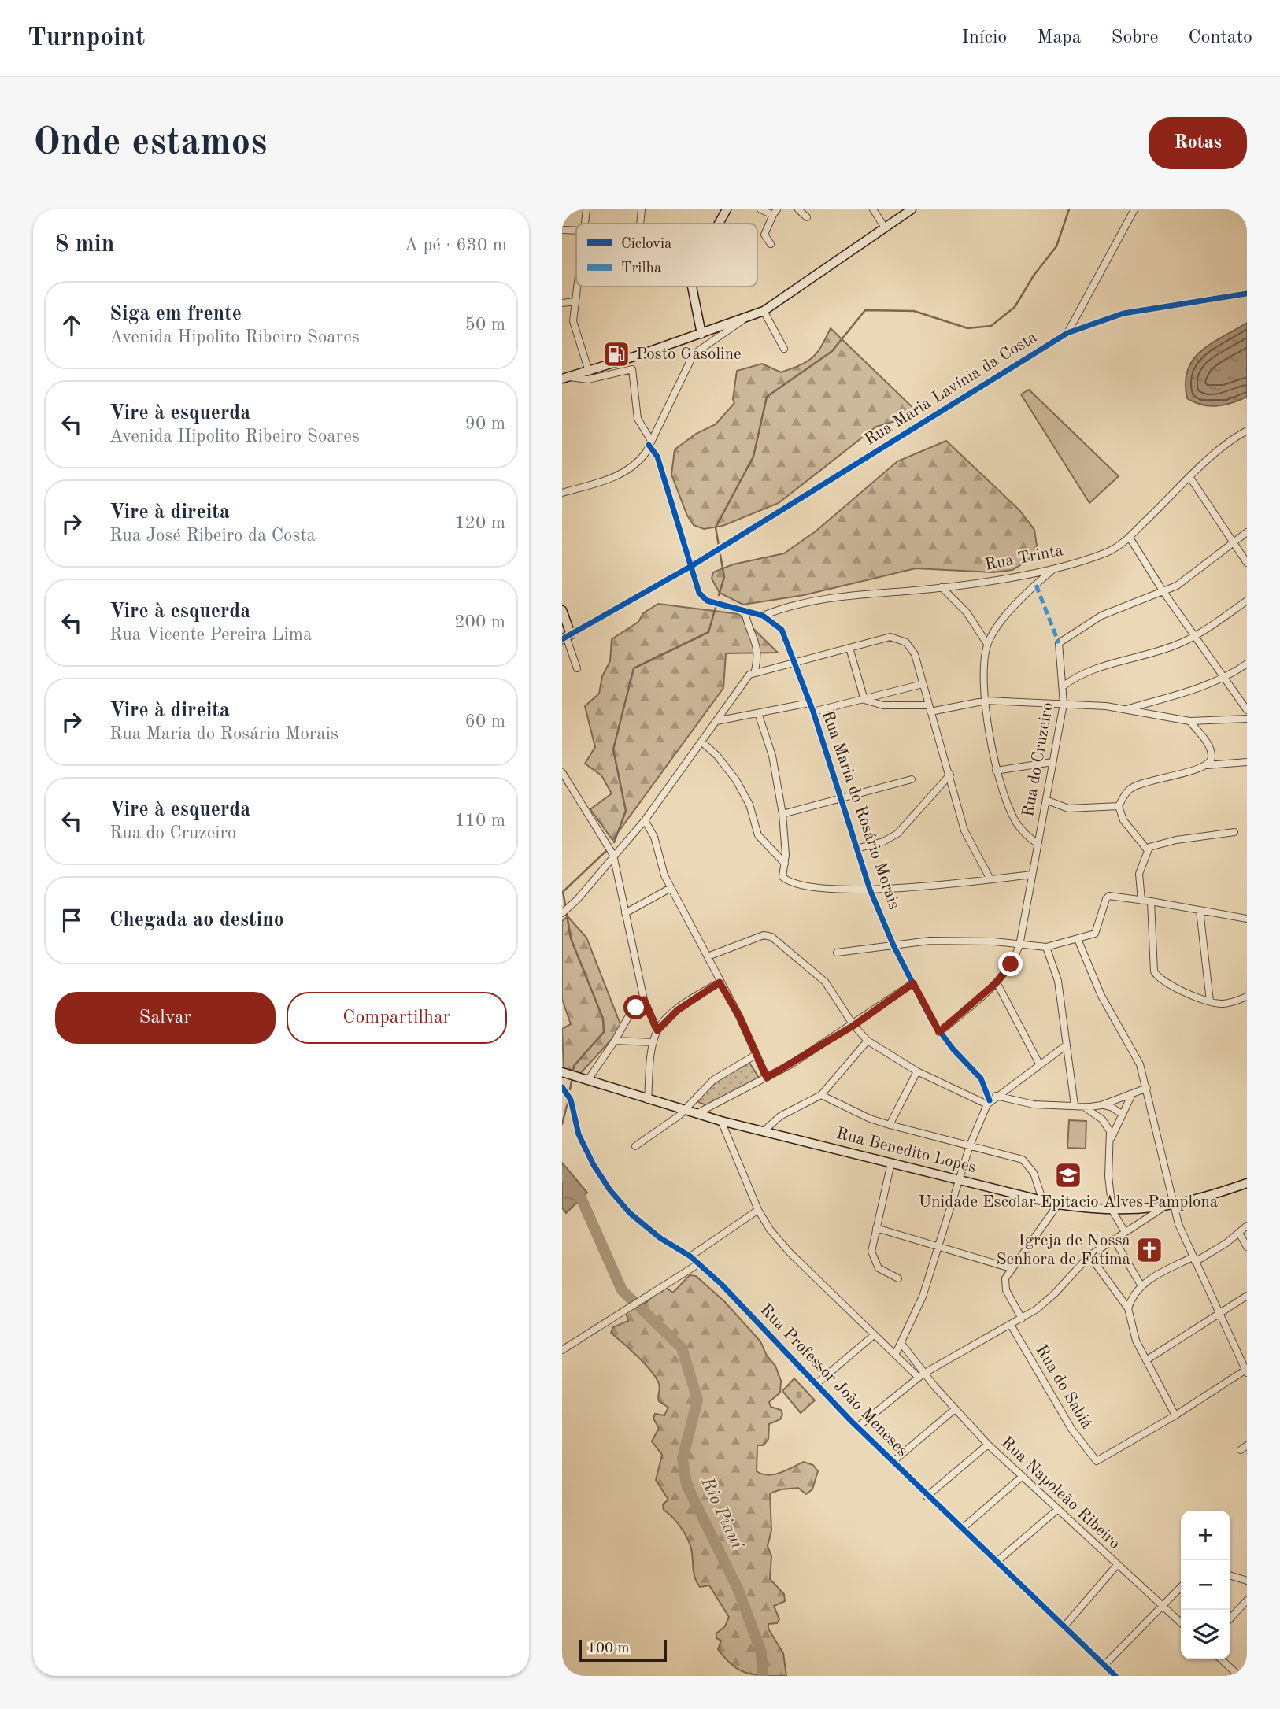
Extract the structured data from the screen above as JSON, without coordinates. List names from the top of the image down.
{
  "streets": {
    "main road": ["Rua Benedito Lopes"],
    "street": [
      "Rua Maria Lavínia da Costa",
      "Rua Trinta",
      "Rua do Cruzeiro",
      "Rua Maria do Rosário Morais",
      "Rua Professor João Meneses",
      "Rua do Sabiá",
      "Rua Napoleão Ribeiro"
    ]
  },
  "crossings": [
    ["Rua Trinta", "Rua Maria do Rosário Morais"],
    ["Rua do Cruzeiro", "Rua Maria do Rosário Morais"],
    ["Rua Benedito Lopes", "Rua Napoleão Ribeiro"]
  ],
  "water": ["Rio Piauí"],
  "places": {
    "fuel station": ["Posto Gasoline"],
    "school or university": ["Unidade Escolar Epitacio Alves Pamplona"],
    "church": ["Igreja de Nossa Senhora de Fátima"]
  },
  "legend": ["Ciclovia", "Trilha"],
  "scale_bar": "100 m",
  "page": {
    "header": "Turnpoint",
    "nav": [
      "Início",
      "Mapa",
      "Sobre",
      "Contato"
    ],
    "buttons": [
      "Rotas",
      ["Salvar", "Compartilhar"]
    ],
    "title": "Onde estamos",
    "heading": ["8 min", "A pé · 630 m"],
    "list": [
      ["Siga em frente", "Avenida Hipolito Ribeiro Soares", "50 m"],
      ["Vire à esquerda", "Avenida Hipolito Ribeiro Soares", "90 m"],
      ["Vire à direita", "Rua José Ribeiro da Costa", "120 m"],
      ["Vire à esquerda", "Rua Vicente Pereira Lima", "200 m"],
      ["Vire à direita", "Rua Maria do Rosário Morais", "60 m"],
      ["Vire à esquerda", "Rua do Cruzeiro", "110 m"],
      "Chegada ao destino"
    ],
    "map_buttons": ["+", "−"],
    "scale": "100 m"
  }
}
